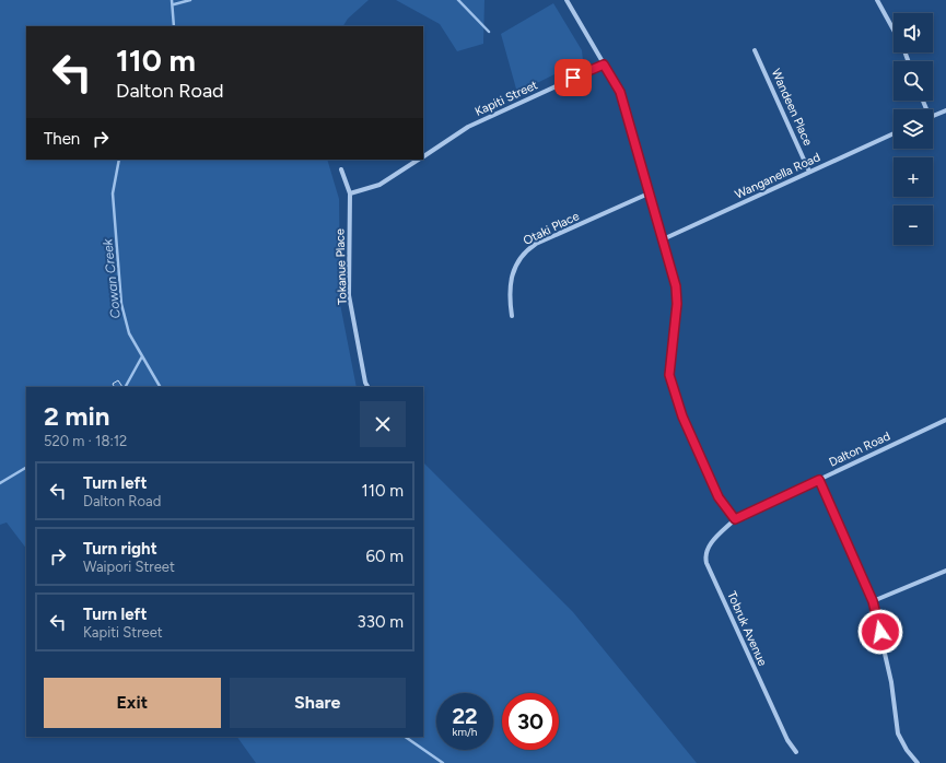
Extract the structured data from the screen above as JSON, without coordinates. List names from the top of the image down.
{
  "streets": {
    "street": [
      "Kapiti Street",
      "Wandeen Place",
      "Wanganella Road",
      "Otaki Place",
      "Tokanue Place",
      "Dalton Road",
      "Tobruk Avenue"
    ]
  },
  "crossings": [
    ["Kapiti Street", "Tokanue Place"],
    ["Wandeen Place", "Wanganella Road"],
    ["Dalton Road", "Tobruk Avenue"]
  ],
  "water": ["Cowan Creek"],
  "page": {
    "map_buttons": ["+", "−"],
    "turn": ["110 m", "Dalton Road"],
    "then": "Then",
    "heading": ["2 min", "520 m · 18:12"],
    "list": [
      {
        "name": "Turn left",
        "note": "Dalton Road",
        "value": "110 m"
      },
      {
        "name": "Turn right",
        "note": "Waipori Street",
        "value": "60 m"
      },
      {
        "name": "Turn left",
        "note": "Kapiti Street",
        "value": "330 m"
      }
    ],
    "buttons": ["Exit", "Share"],
    "speed": "22 km/h",
    "limit": "30"
  }
}
